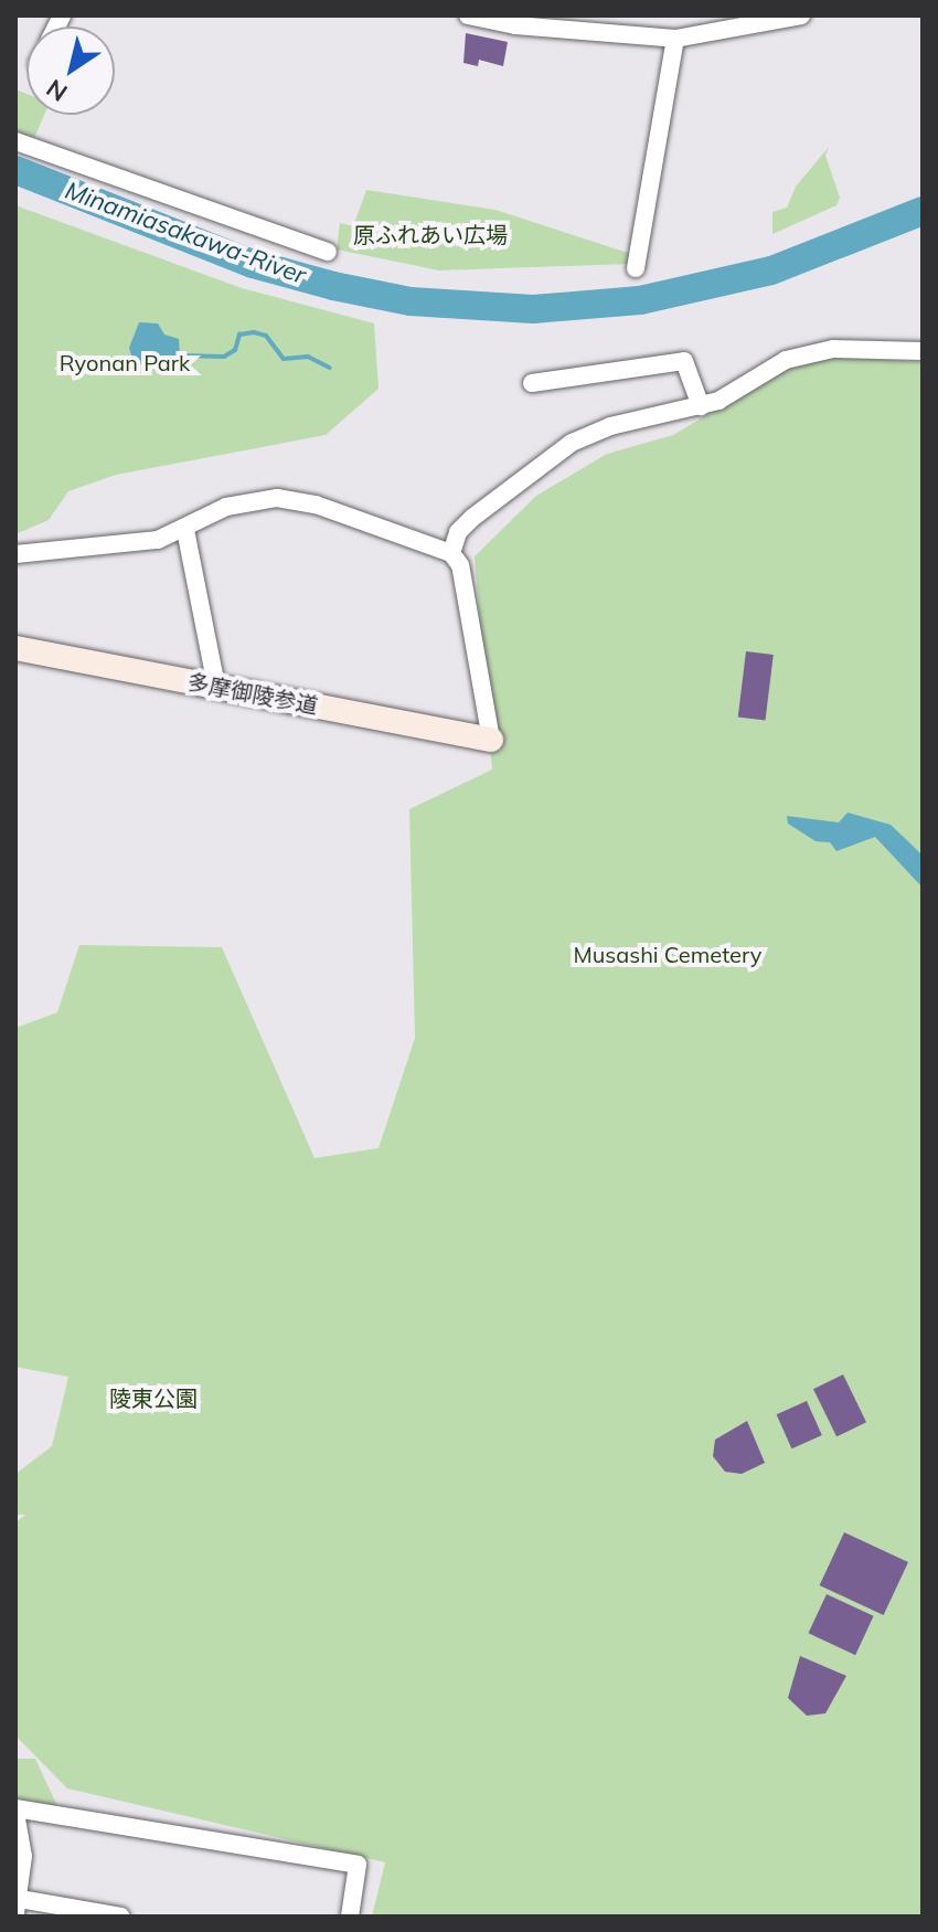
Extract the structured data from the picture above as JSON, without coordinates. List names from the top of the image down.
{
  "streets": {
    "main road": ["多摩御陵参道"]
  },
  "water": ["Minamiasakawa-River"],
  "parks": [
    "原ふれあい広場",
    "Ryonan Park",
    "Musashi Cemetery",
    "陵東公園"
  ],
  "north": "bottom left"
}
